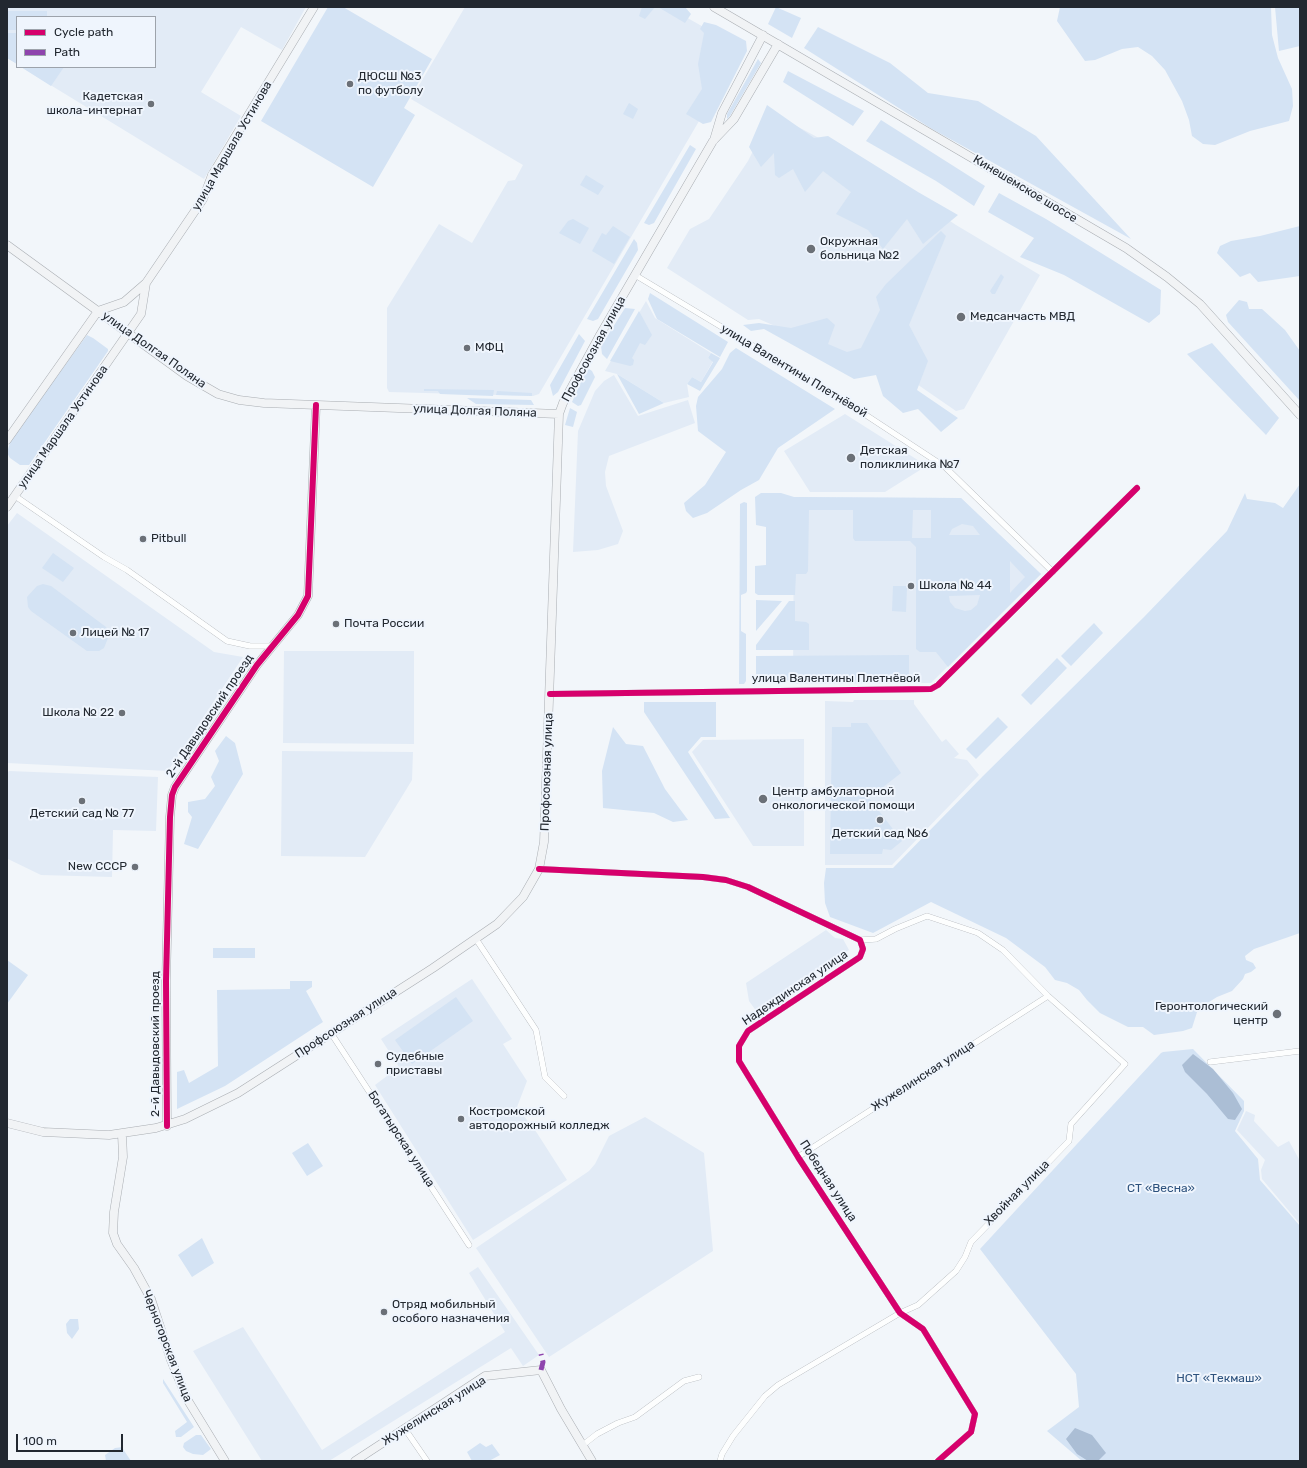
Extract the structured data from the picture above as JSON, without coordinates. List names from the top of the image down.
{
  "streets": {
    "main road": [
      "улица Маршала Устинова",
      "Кинешемское шоссе",
      "Профсоюзная улица",
      "улица Долгая Поляна",
      "2-й Давыдовский проезд",
      "Жужелинская улица",
      "Черногорская улица"
    ],
    "street": [
      "улица Валентины Плетнёвой",
      "Надеждинская улица",
      "Богатырская улица",
      "Победная улица",
      "Хвойная улица"
    ]
  },
  "crossings": [
    ["улица Маршала Устинова", "улица Долгая Поляна"],
    ["Кинешемское шоссе", "Профсоюзная улица"],
    ["Профсоюзная улица", "улица Долгая Поляна"],
    ["Профсоюзная улица", "улица Валентины Плетнёвой"],
    ["Профсоюзная улица", "2-й Давыдовский проезд"],
    ["Профсоюзная улица", "Богатырская улица"],
    ["Профсоюзная улица", "Черногорская улица"],
    ["улица Долгая Поляна", "2-й Давыдовский проезд"],
    ["Надеждинская улица", "Победная улица"],
    ["Жужелинская улица", "Победная улица"],
    ["Жужелинская улица", "Хвойная улица"],
    ["Победная улица", "Хвойная улица"]
  ],
  "parks": ["СТ «Весна»", "НСТ «Текмаш»"],
  "places": [
    "ДЮСШ №3 по футболу",
    "Кадетская школа-интернат",
    "Окружная больница №2",
    "Медсанчасть МВД",
    "МФЦ",
    "Детская поликлиника №7",
    "Pitbull",
    "Школа № 44",
    "Почта России",
    "Лицей № 17",
    "Школа № 22",
    "Центр амбулаторной онкологической помощи",
    "Детский сад № 77",
    "Детский сад №6",
    "New СССР",
    "Геронтологический центр",
    "Судебные приставы",
    "Костромской автодорожный колледж",
    "Отряд мобильный особого назначения"
  ],
  "legend": ["Cycle path", "Path"],
  "scale_bar": "100 m"
}
